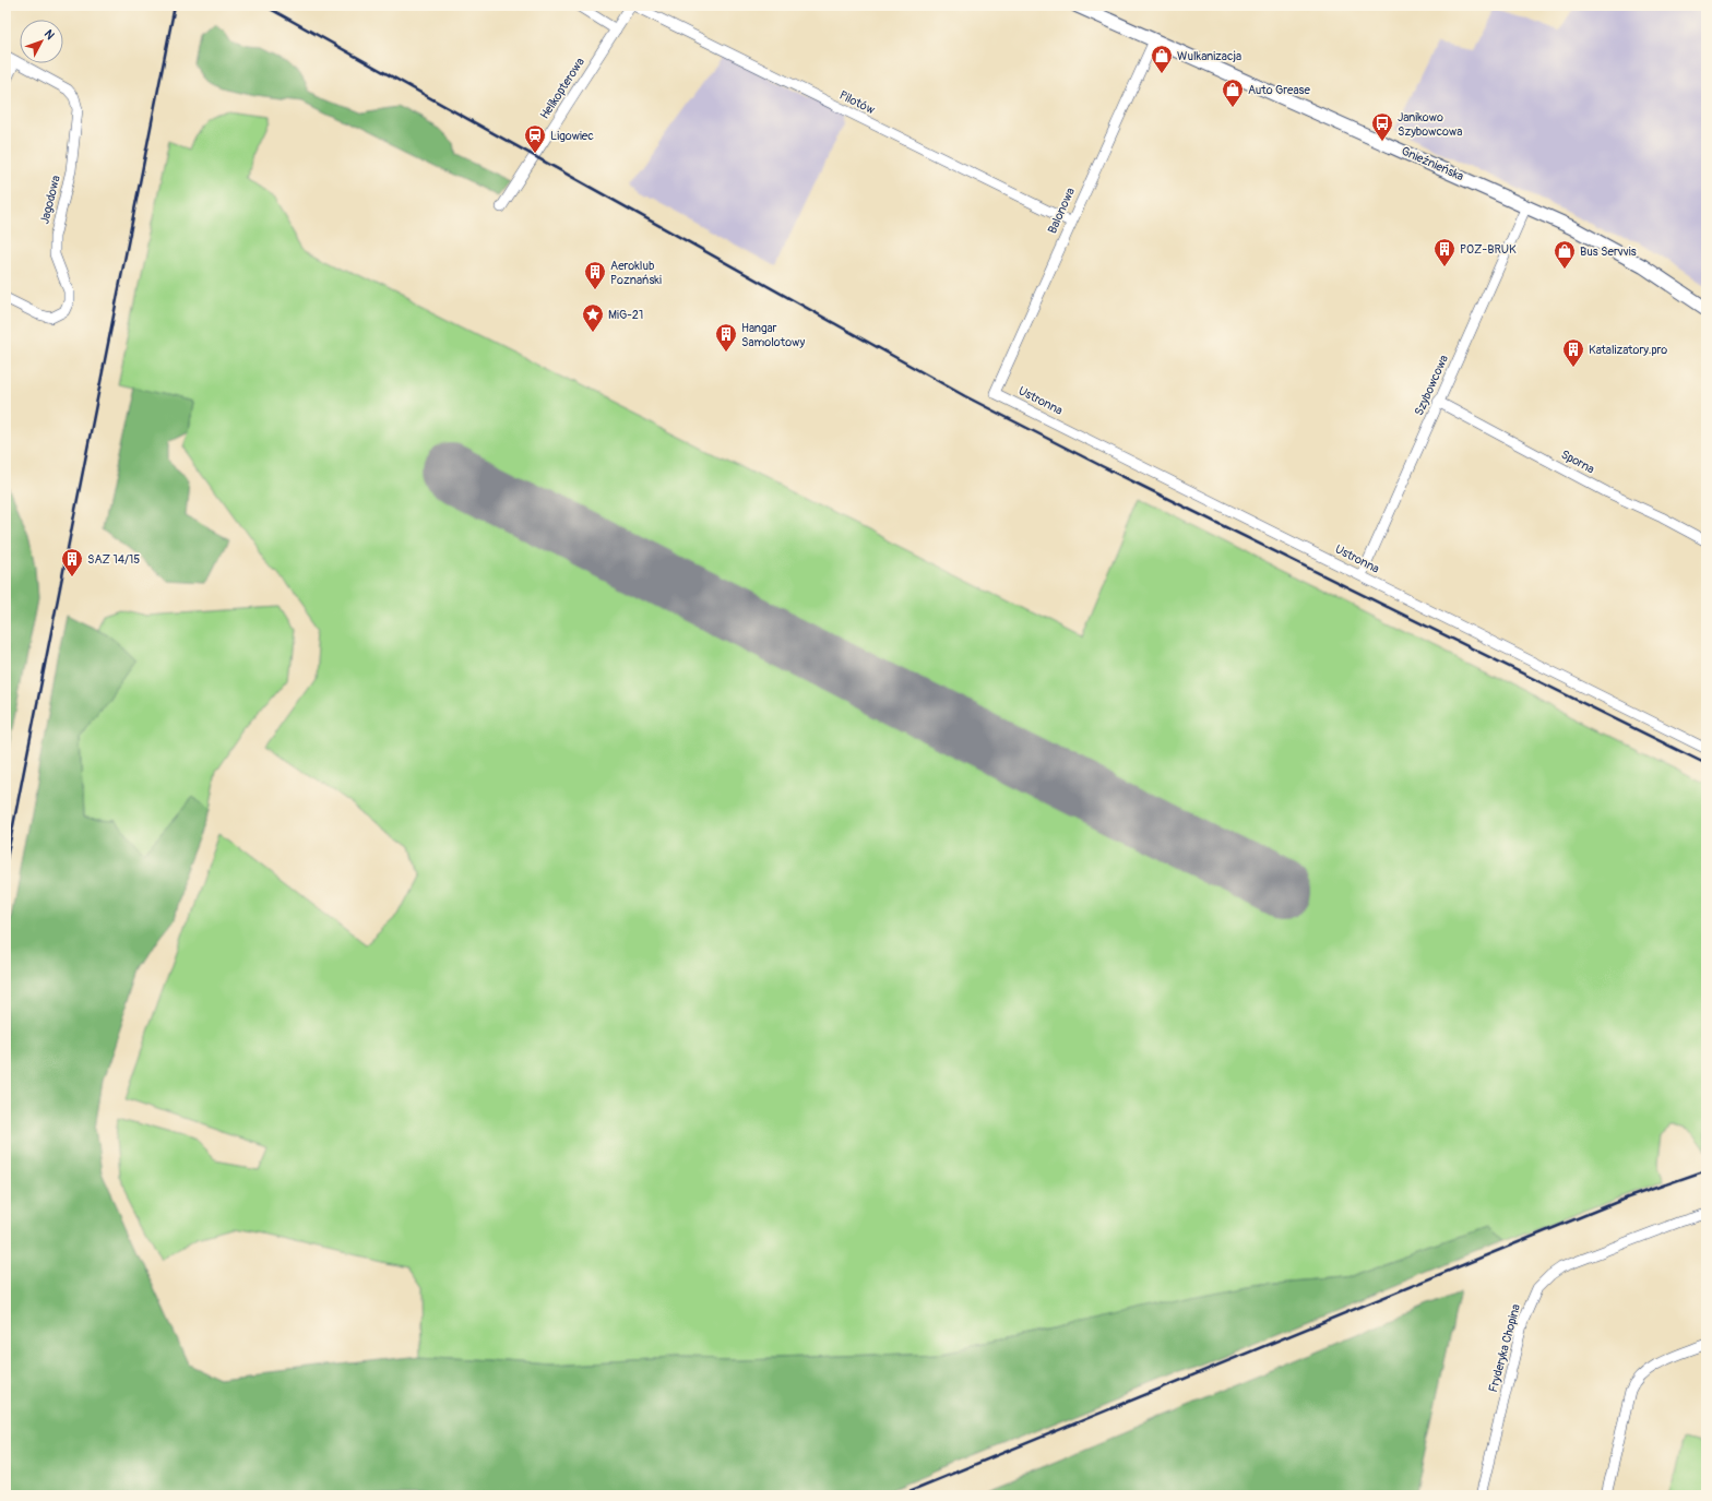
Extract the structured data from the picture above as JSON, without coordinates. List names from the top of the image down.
{
  "streets": {
    "main road": ["Gnieźnieńska"],
    "street": [
      "Helikopterowa",
      "Pilotów",
      "Jagodowa",
      "Balonowa",
      "Szybowcowa",
      "Ustronna",
      "Sporna",
      "Fryderyka Chopina"
    ]
  },
  "crossings": [
    ["Helikopterowa", "Pilotów"],
    ["Pilotów", "Balonowa"],
    ["Gnieźnieńska", "Balonowa"],
    ["Gnieźnieńska", "Szybowcowa"],
    ["Balonowa", "Ustronna"],
    ["Szybowcowa", "Ustronna"],
    ["Szybowcowa", "Sporna"]
  ],
  "places": {
    "shop": ["Wulkanizacja", "Auto Grease", "Bus Servvis"],
    "bus stop": ["Janikowo Szybowcowa"],
    "station": ["Ligowiec"],
    "building": [
      "POZ-BRUK",
      "Aeroklub Poznański",
      "Hangar Samolotowy",
      "Katalizatory.pro",
      "SAZ 14/15"
    ],
    "place": ["MiG-21"]
  },
  "north": "top right"
}
